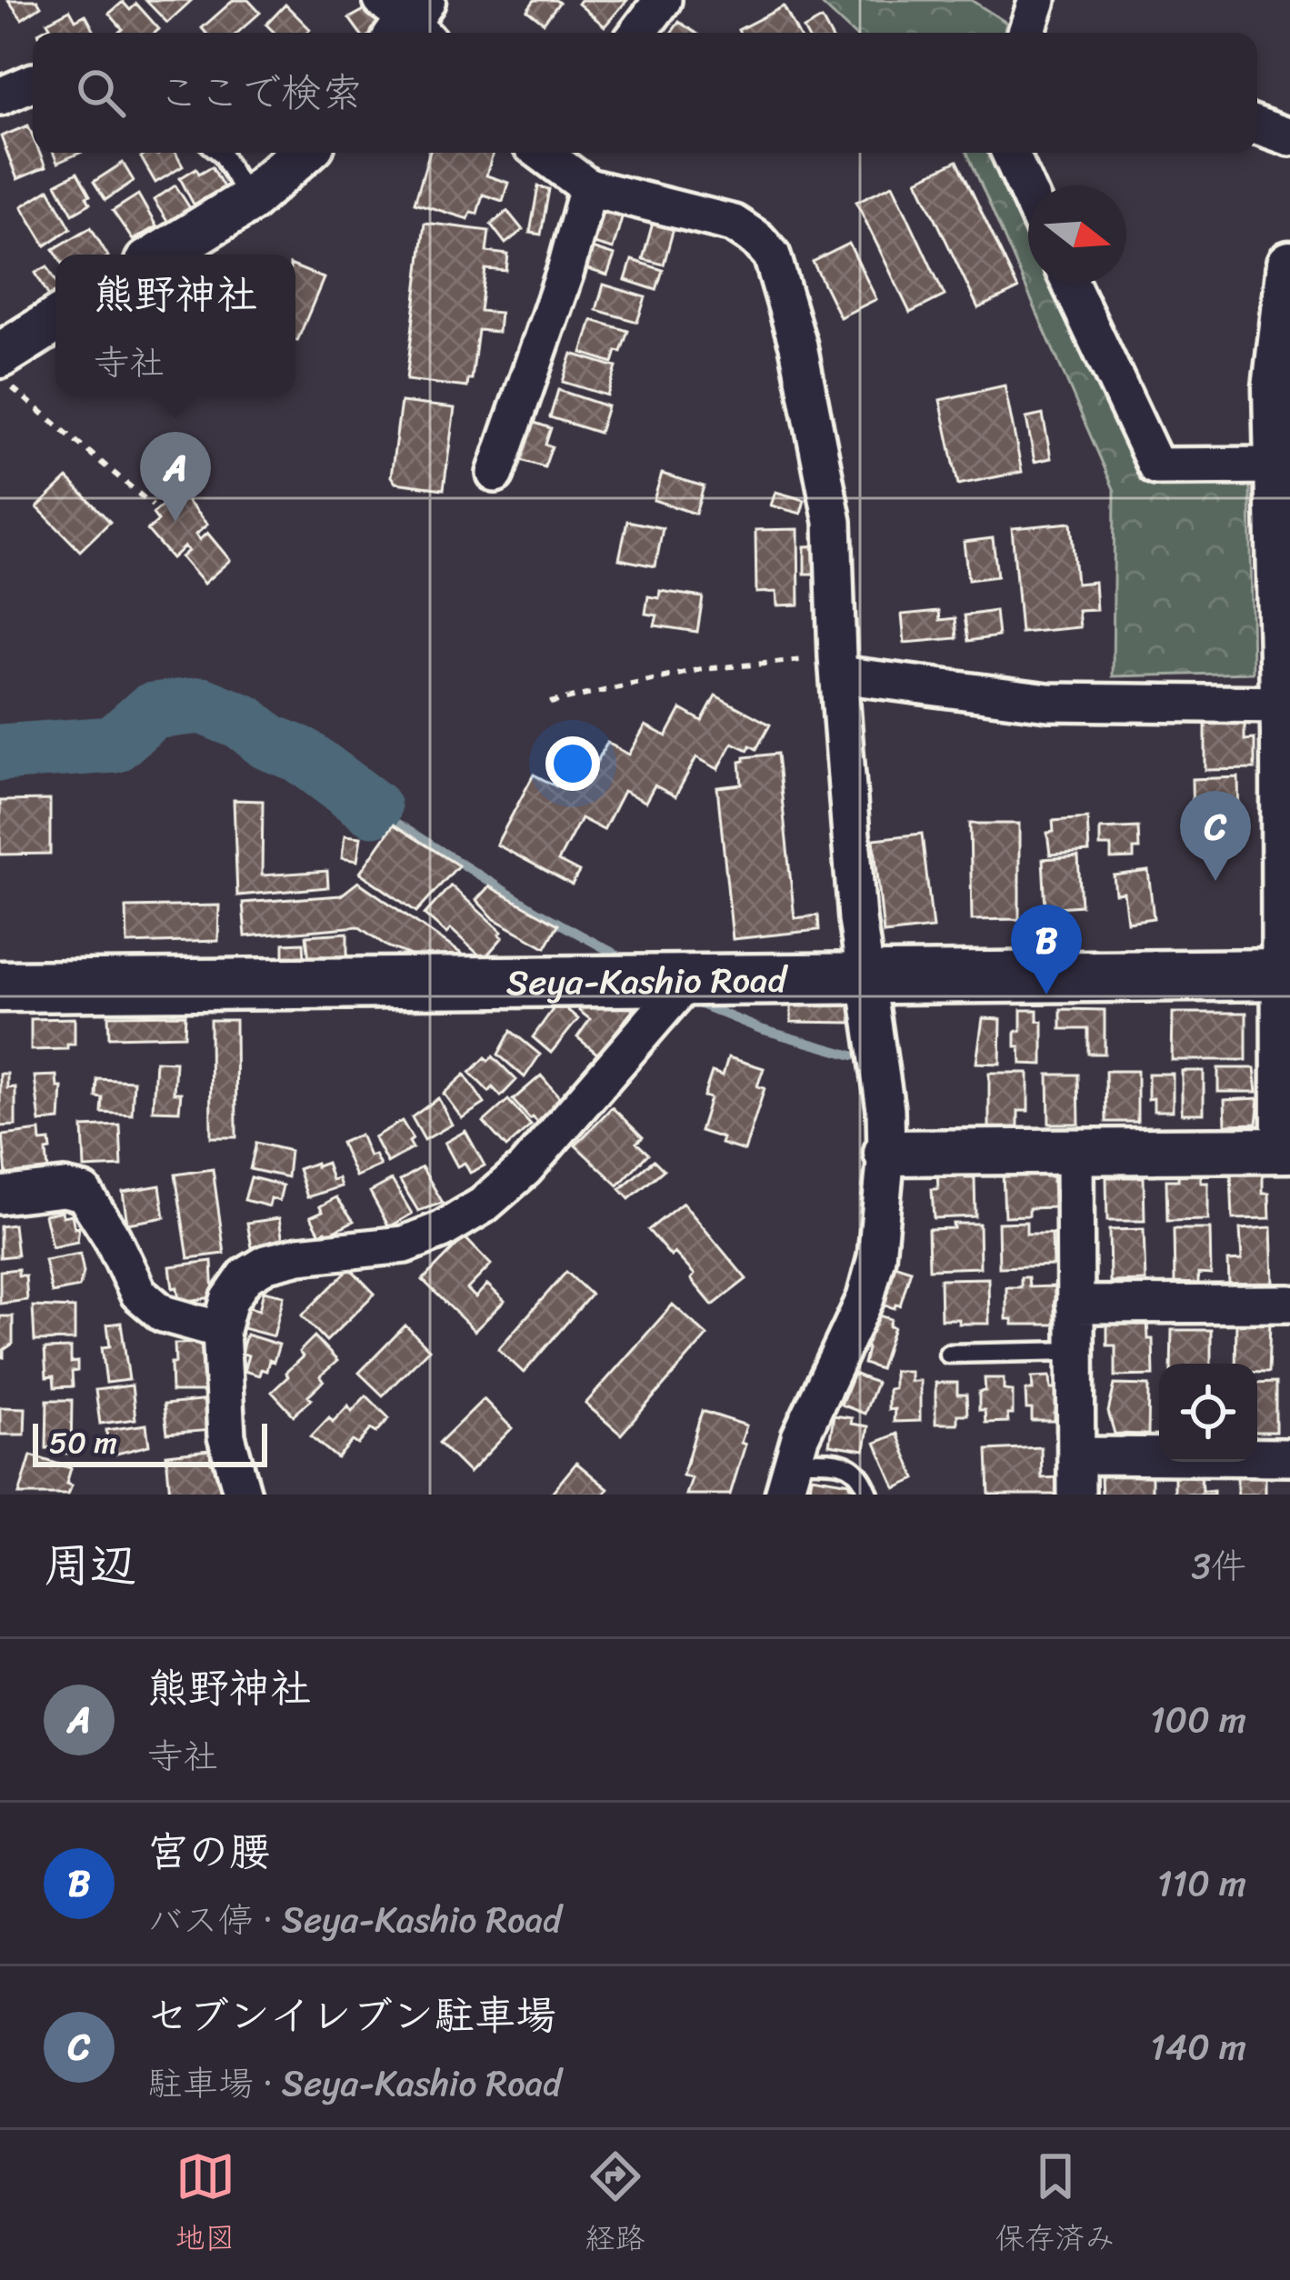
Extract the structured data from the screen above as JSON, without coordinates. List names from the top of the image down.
{
  "streets": {
    "main road": ["Seya-Kashio Road"]
  },
  "scale_bar": "50 m",
  "north": "right",
  "page": {
    "search": "ここで検索",
    "popup": ["熊野神社", "寺社"],
    "pins": ["A", "C", "B"],
    "scale": "50 m",
    "heading": ["周辺", "3件"],
    "list": [
      {
        "mark": "A",
        "name": "熊野神社",
        "note": "寺社",
        "value": "100 m"
      },
      {
        "mark": "B",
        "name": "宮の腰",
        "note": "バス停 · Seya-Kashio Road",
        "value": "110 m"
      },
      {
        "mark": "C",
        "name": "セブンイレブン駐車場",
        "note": "駐車場 · Seya-Kashio Road",
        "value": "140 m"
      }
    ],
    "nav": ["地図", "経路", "保存済み"]
  }
}
